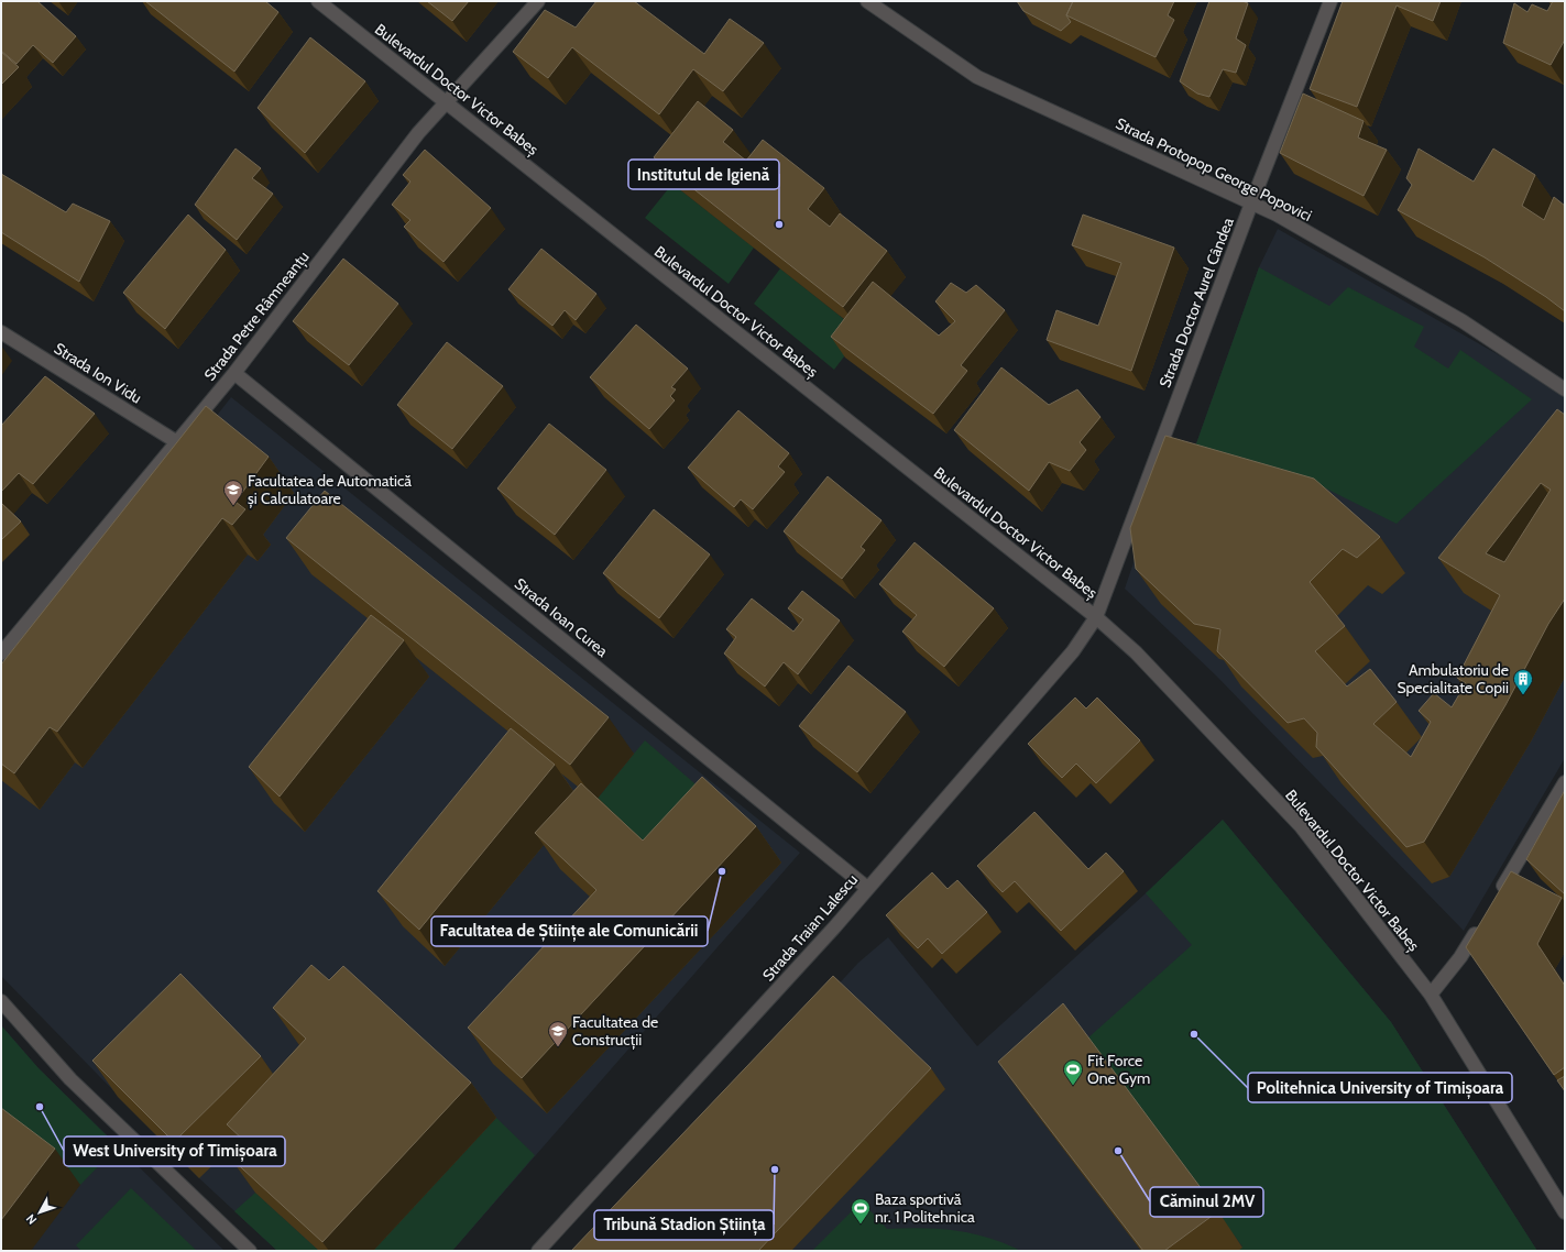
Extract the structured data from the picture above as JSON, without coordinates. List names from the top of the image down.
{
  "streets": {
    "street": [
      "Bulevardul Doctor Victor Babeș",
      "Strada Protopop George Popovici",
      "Strada Doctor Aurel Cândea",
      "Strada Petre Râmneanțu",
      "Strada Ion Vidu",
      "Strada Ioan Curea",
      "Strada Traian Lalescu"
    ]
  },
  "crossings": [
    ["Bulevardul Doctor Victor Babeș", "Strada Doctor Aurel Cândea"],
    ["Bulevardul Doctor Victor Babeș", "Strada Petre Râmneanțu"],
    ["Bulevardul Doctor Victor Babeș", "Strada Traian Lalescu"],
    ["Strada Protopop George Popovici", "Strada Doctor Aurel Cândea"],
    ["Strada Doctor Aurel Cândea", "Strada Traian Lalescu"],
    ["Strada Petre Râmneanțu", "Strada Ion Vidu"],
    ["Strada Petre Râmneanțu", "Strada Ioan Curea"],
    ["Strada Ioan Curea", "Strada Traian Lalescu"]
  ],
  "places": {
    "other": [
      "Institutul de Igienă",
      "Facultatea de Științe ale Comunicării",
      "Politehnica University of Timișoara",
      "West University of Timișoara",
      "Căminul 2MV",
      "Tribună Stadion Știința"
    ],
    "school or university": ["Facultatea de Automatică și Calculatoare", "Facultatea de Construcții"],
    "building": ["Ambulatoriu de Specialitate Copii"],
    "sports": ["Fit Force One Gym", "Baza sportivă nr. 1 Politehnica"]
  },
  "north": "bottom left"
}
